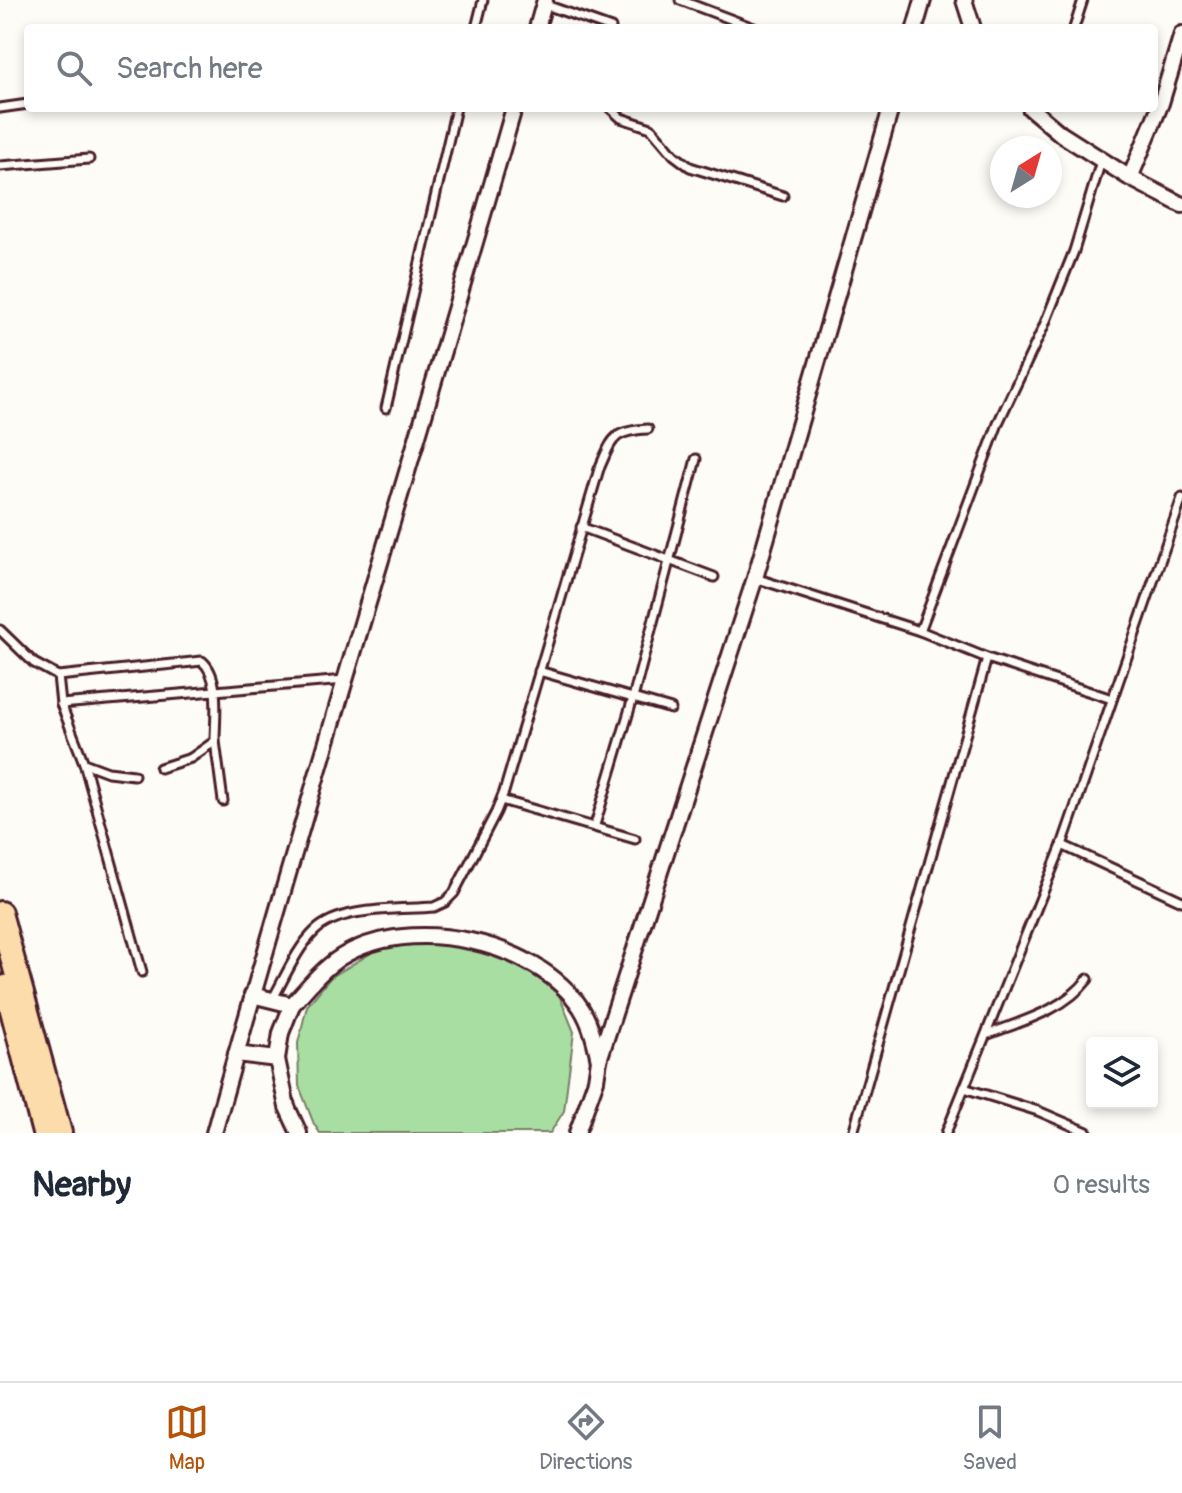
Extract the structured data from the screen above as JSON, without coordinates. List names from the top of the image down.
{
  "north": "top right",
  "page": {
    "search": "Search here",
    "heading": ["Nearby", "0 results"],
    "nav": ["Map", "Directions", "Saved"]
  }
}
